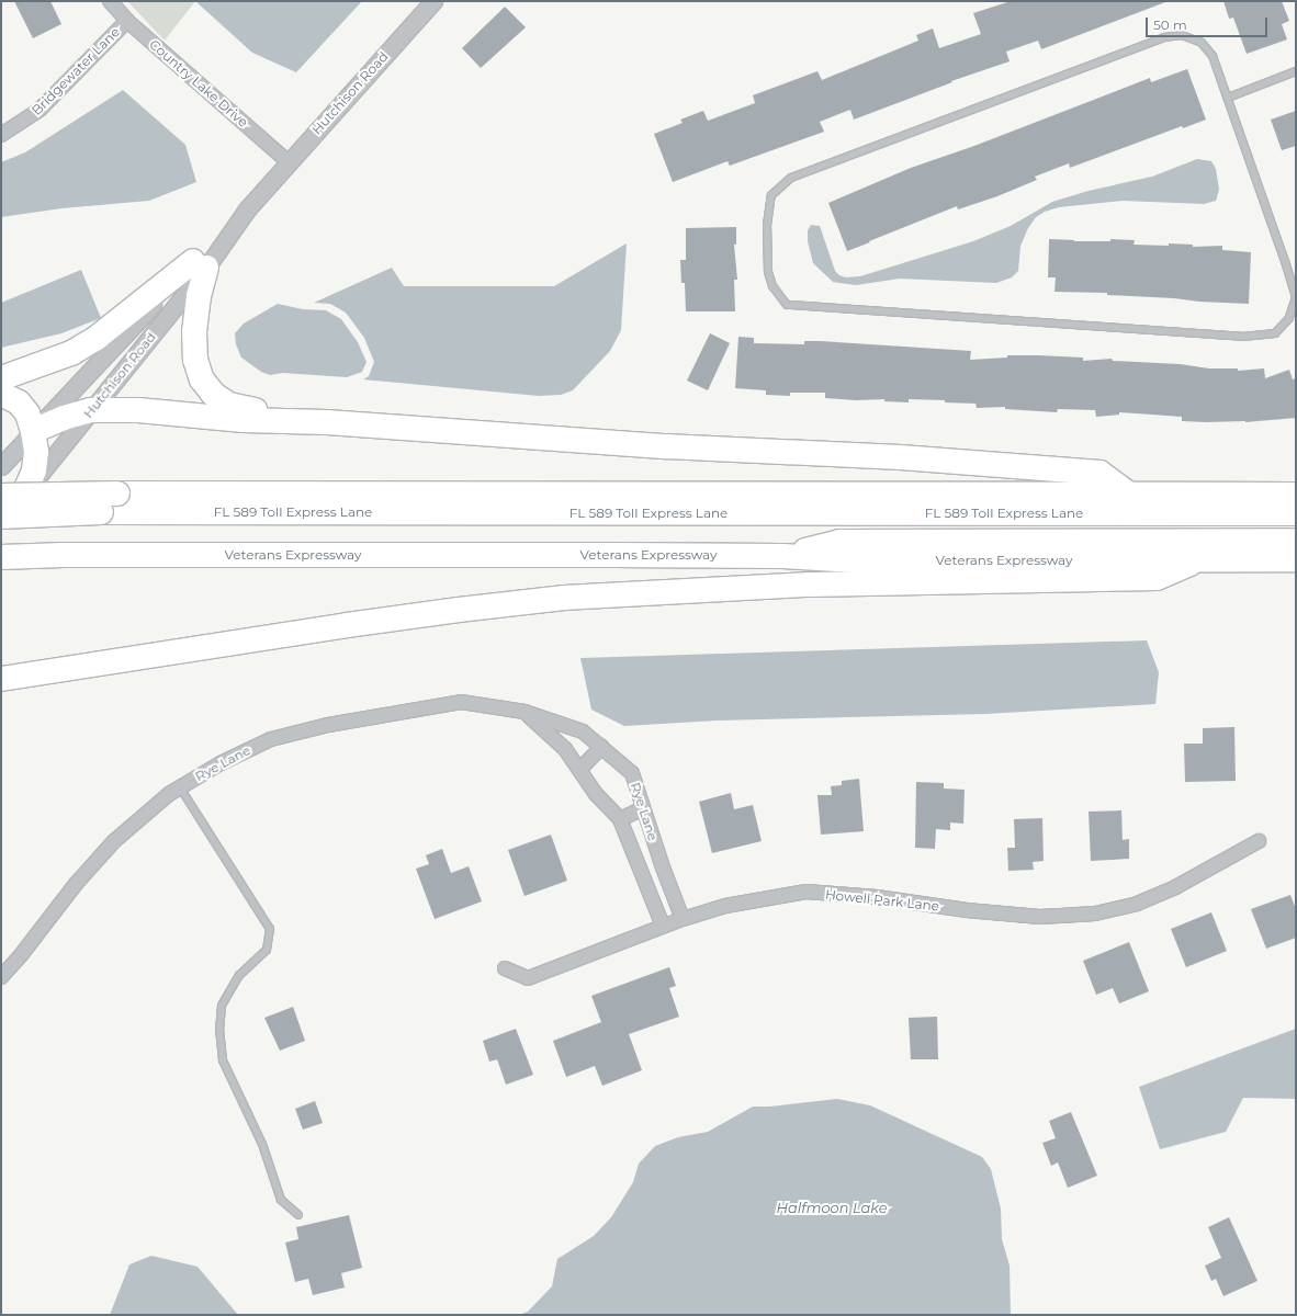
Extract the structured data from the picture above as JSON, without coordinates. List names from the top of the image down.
{
  "streets": {
    "highway": ["FL 589 Toll Express Lane", "Veterans Expressway"],
    "street": [
      "Bridgewater Lane",
      "Country Lake Drive",
      "Hutchison Road",
      "Rye Lane",
      "Howell Park Lane"
    ]
  },
  "crossings": [
    ["Bridgewater Lane", "Country Lake Drive"],
    ["Country Lake Drive", "Hutchison Road"],
    ["Hutchison Road", "FL 589 Toll Express Lane"],
    ["Rye Lane", "Howell Park Lane"]
  ],
  "water": ["Halfmoon Lake"],
  "scale_bar": "50 m"
}
